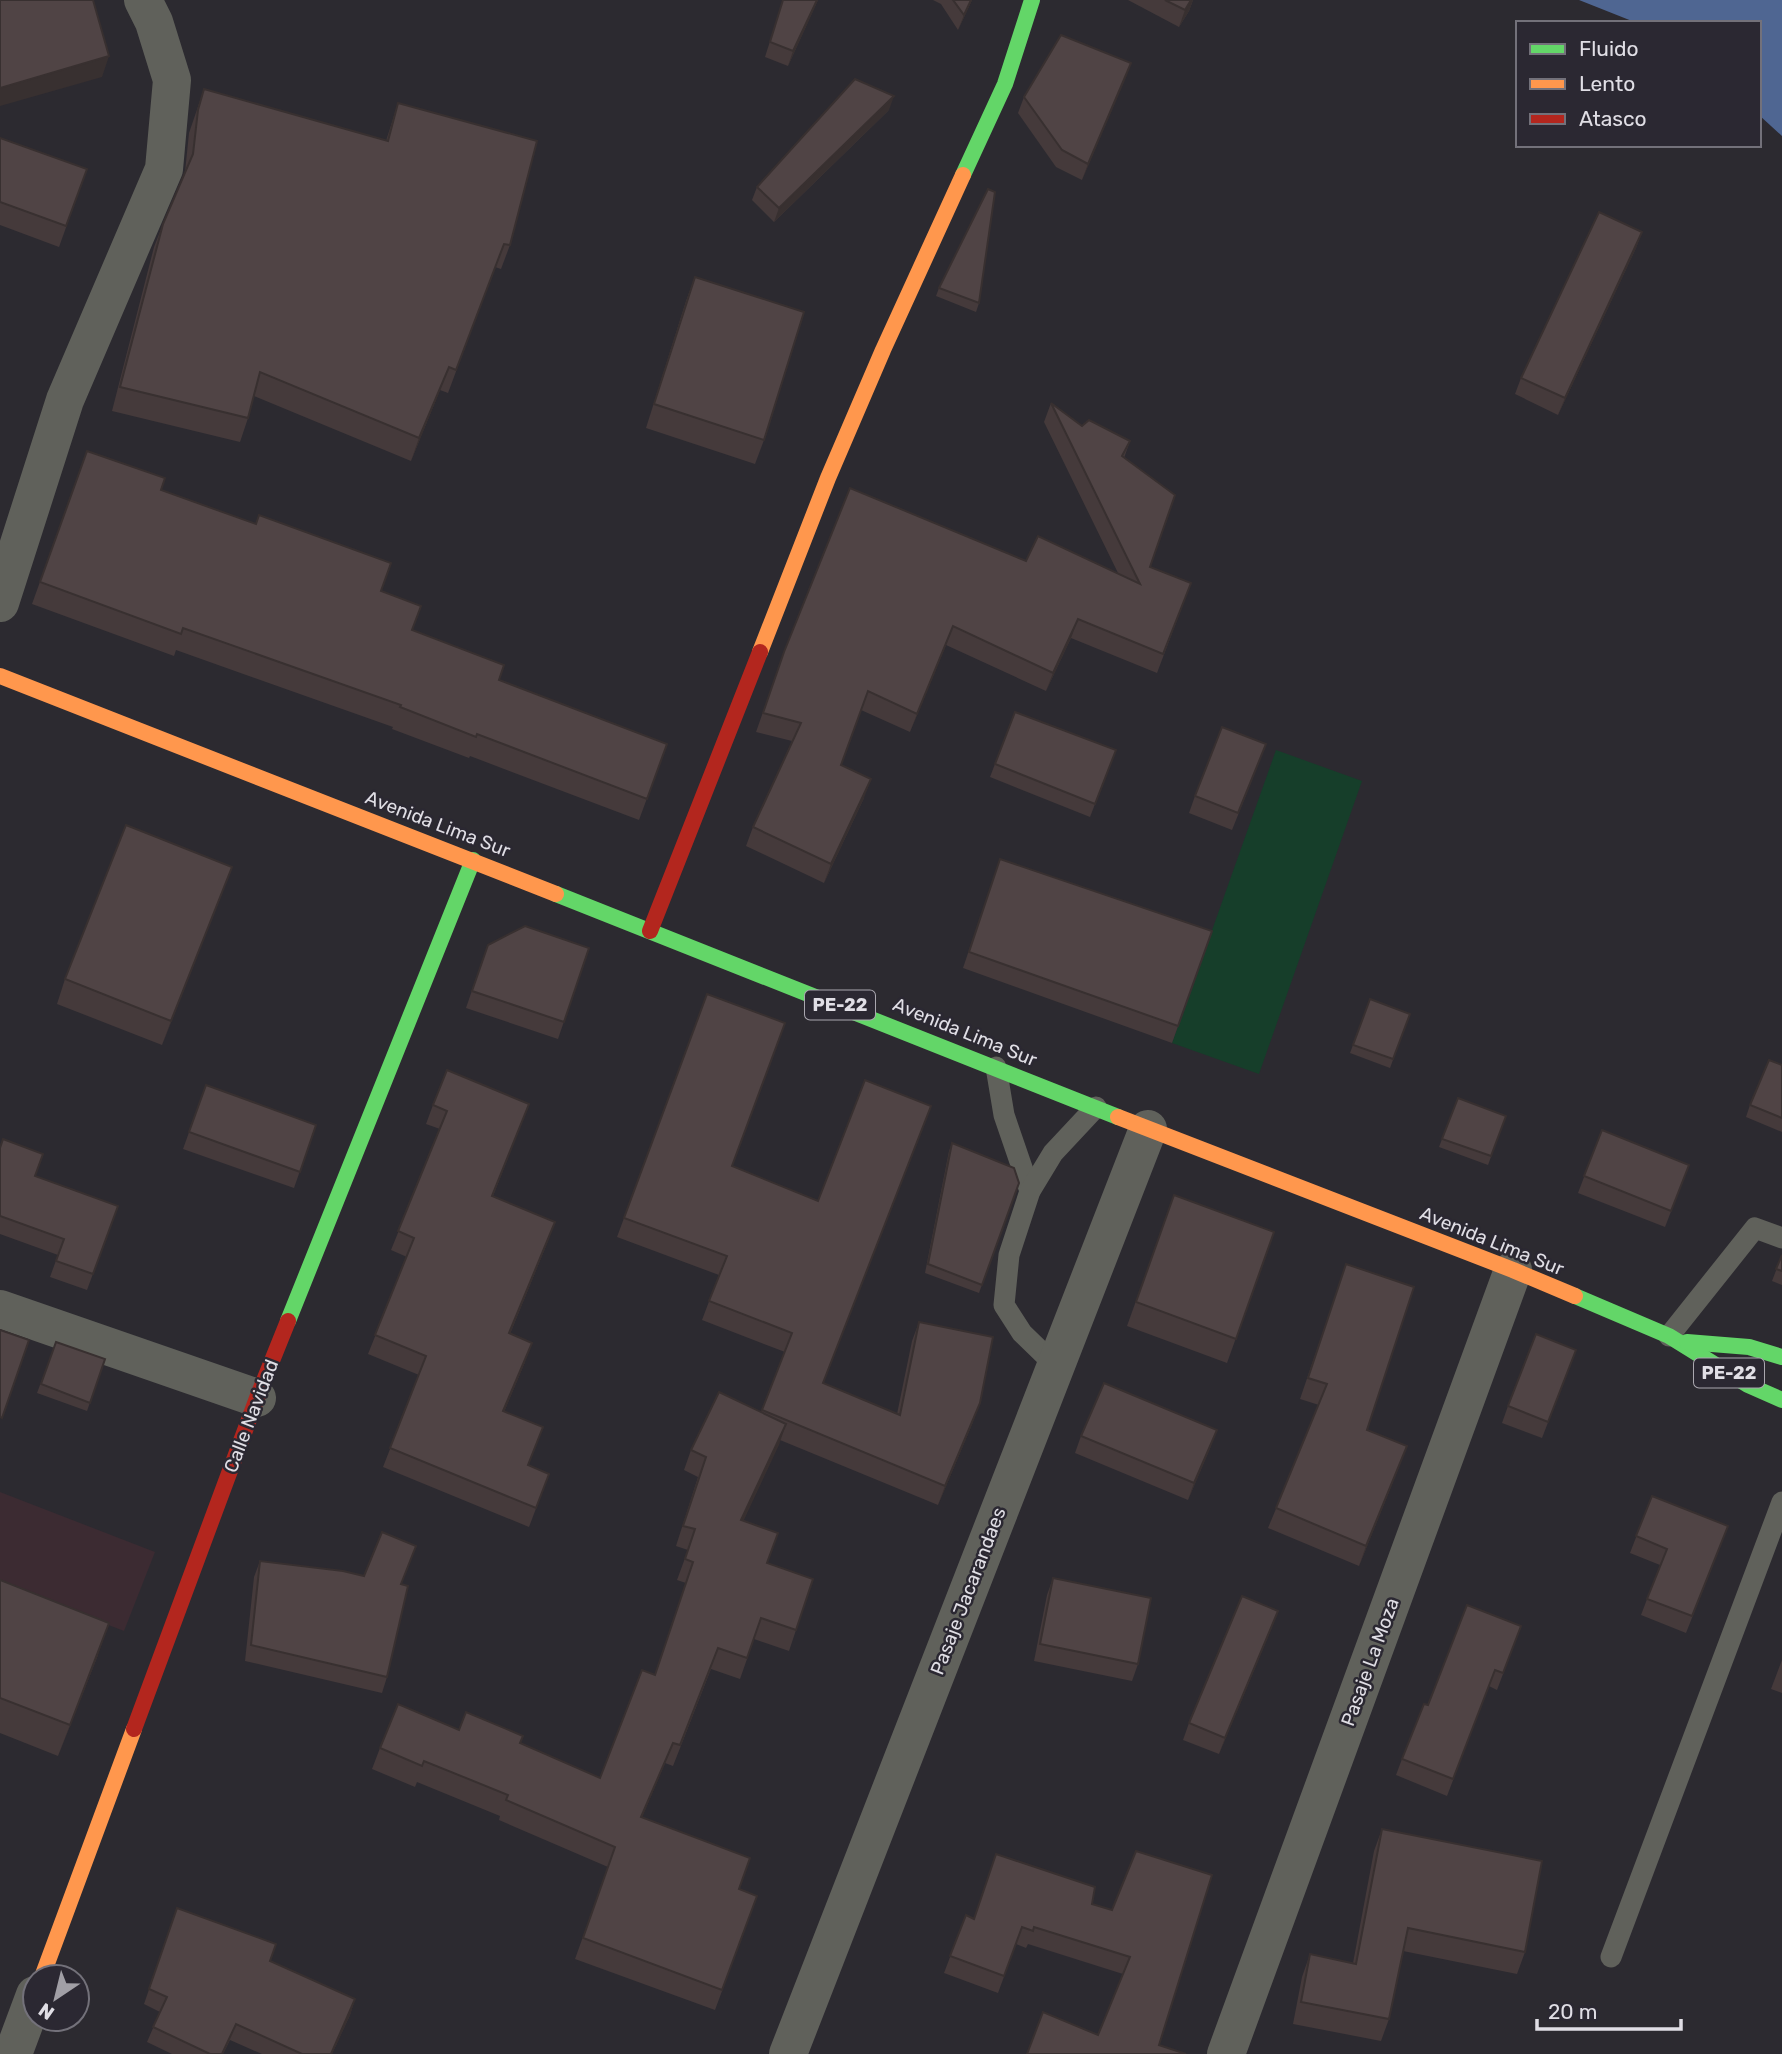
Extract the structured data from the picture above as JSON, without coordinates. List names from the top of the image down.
{
  "streets": {
    "main road": ["Avenida Lima Sur", "PE-22", "Calle Navidad"],
    "street": ["Pasaje Jacarandaes", "Pasaje La Moza"]
  },
  "crossings": [
    ["Avenida Lima Sur", "Calle Navidad"],
    ["Avenida Lima Sur", "Pasaje Jacarandaes"],
    ["Avenida Lima Sur", "Pasaje La Moza"]
  ],
  "legend": ["Fluido", "Lento", "Atasco"],
  "scale_bar": "20 m",
  "north": "bottom left"
}
